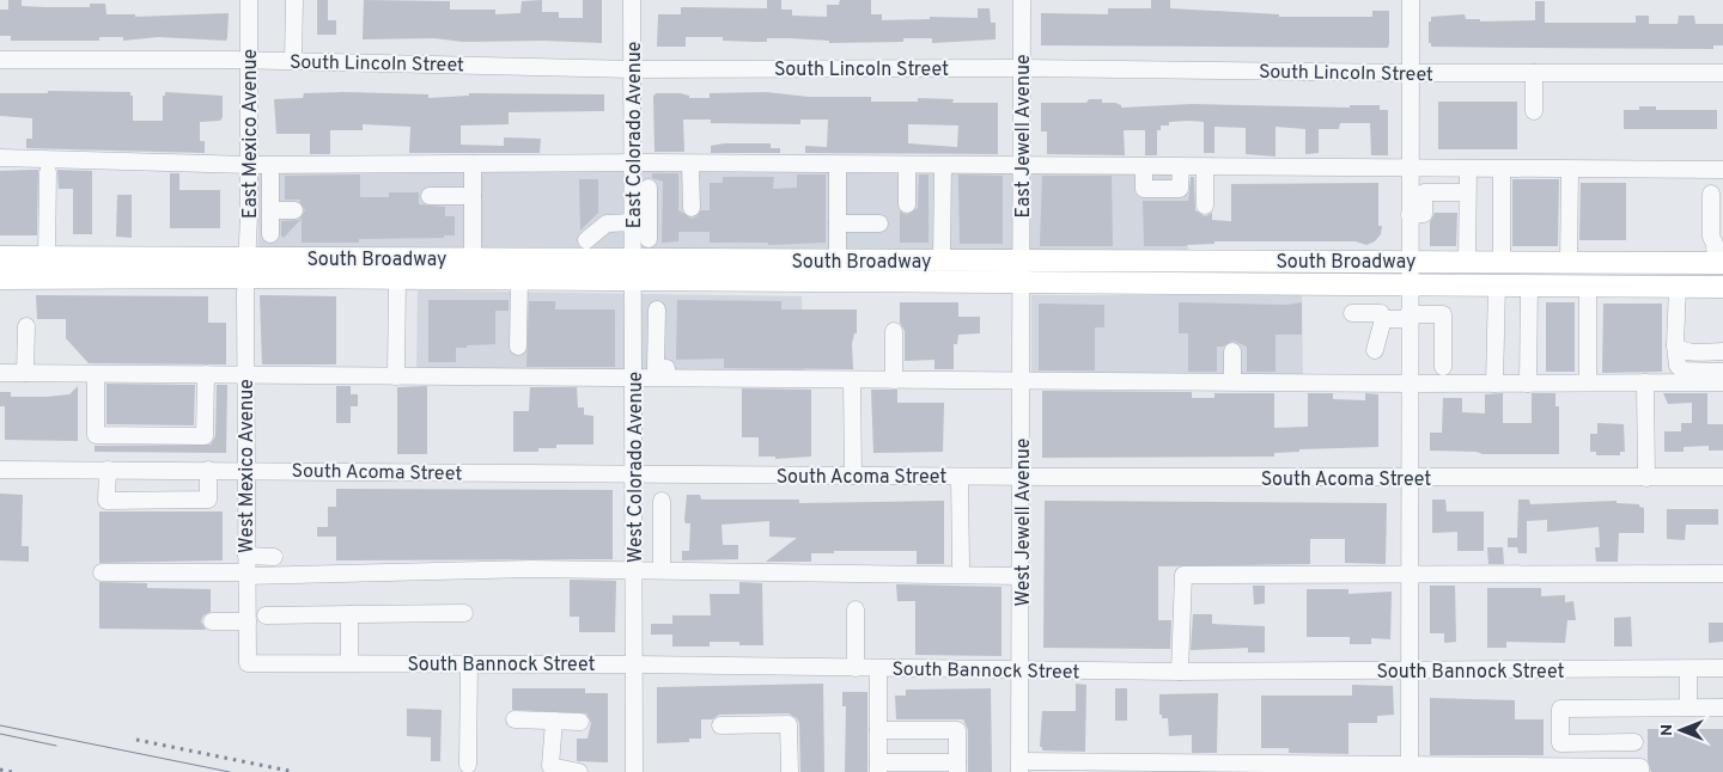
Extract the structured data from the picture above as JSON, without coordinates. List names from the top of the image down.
{
  "streets": {
    "main road": ["South Broadway"],
    "street": [
      "South Lincoln Street",
      "East Mexico Avenue",
      "East Colorado Avenue",
      "East Jewell Avenue",
      "West Mexico Avenue",
      "West Colorado Avenue",
      "South Acoma Street",
      "West Jewell Avenue",
      "South Bannock Street"
    ]
  },
  "crossings": [
    ["South Lincoln Street", "East Mexico Avenue"],
    ["South Lincoln Street", "East Colorado Avenue"],
    ["South Lincoln Street", "East Jewell Avenue"],
    ["East Mexico Avenue", "South Broadway"],
    ["East Mexico Avenue", "West Mexico Avenue"],
    ["East Colorado Avenue", "South Broadway"],
    ["East Colorado Avenue", "West Colorado Avenue"],
    ["East Jewell Avenue", "South Broadway"],
    ["East Jewell Avenue", "West Jewell Avenue"],
    ["South Broadway", "West Mexico Avenue"],
    ["South Broadway", "West Colorado Avenue"],
    ["South Broadway", "West Jewell Avenue"],
    ["West Mexico Avenue", "South Acoma Street"],
    ["West Mexico Avenue", "South Bannock Street"],
    ["West Colorado Avenue", "South Acoma Street"],
    ["West Colorado Avenue", "South Bannock Street"],
    ["South Acoma Street", "West Jewell Avenue"],
    ["West Jewell Avenue", "South Bannock Street"]
  ],
  "north": "left"
}
